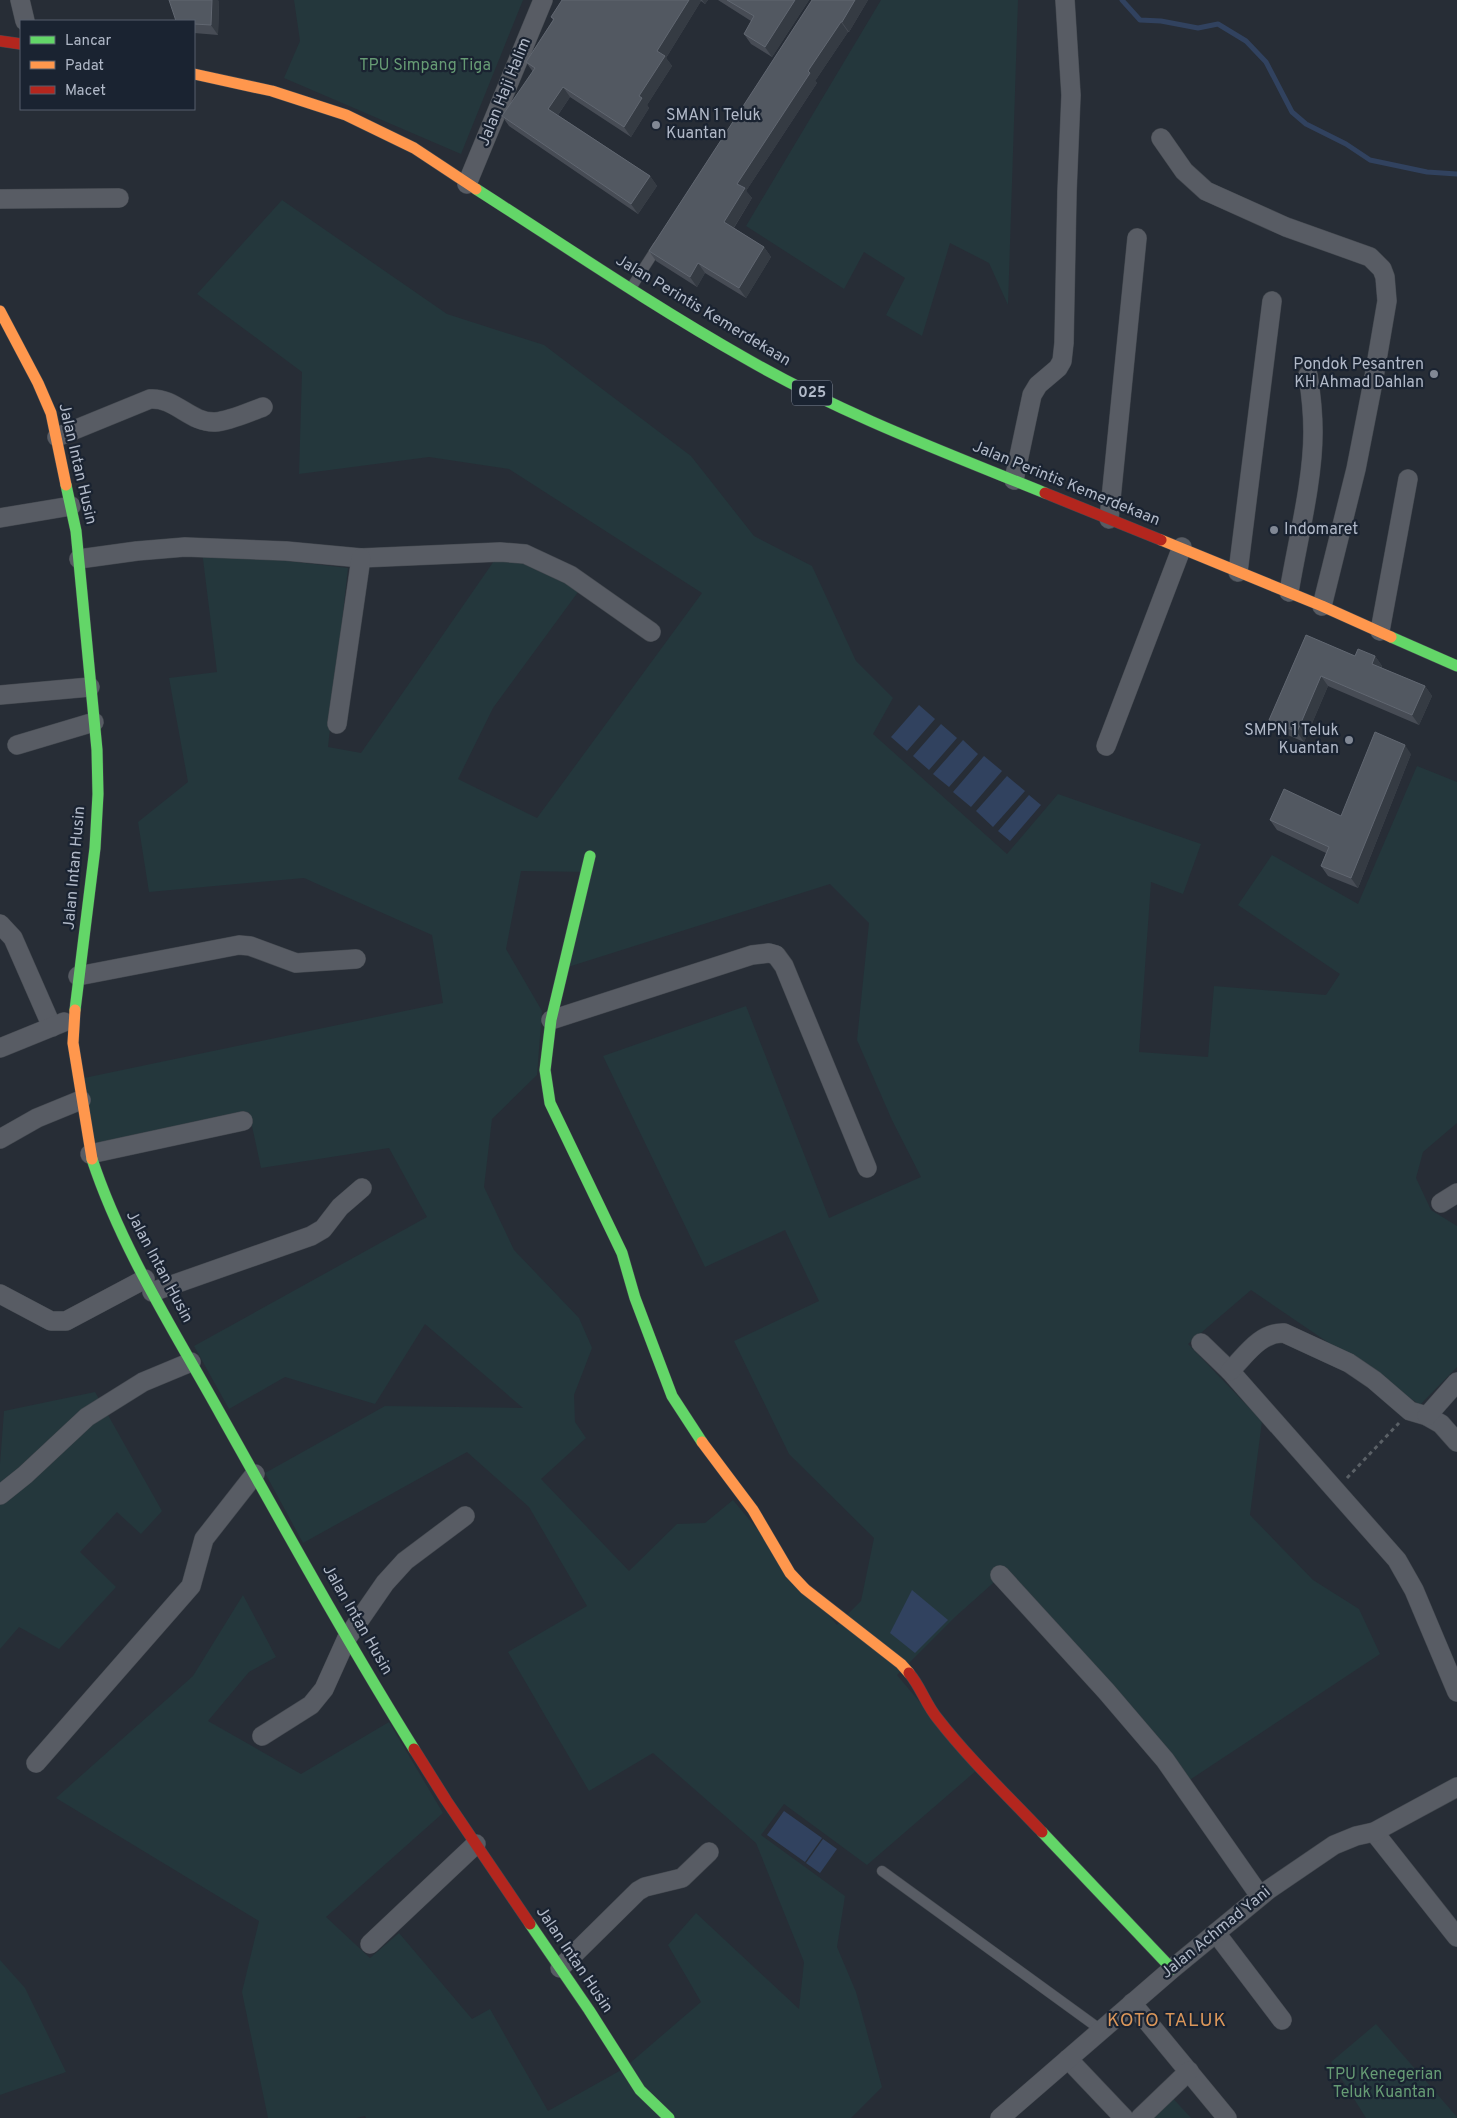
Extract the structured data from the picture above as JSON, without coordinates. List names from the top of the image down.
{
  "streets": {
    "main road": ["Jalan Perintis Kemerdekaan", "025", "Jalan Intan Husin"],
    "street": ["Jalan Haji Halim", "Jalan Achmad Yani"]
  },
  "crossings": [
    ["Jalan Haji Halim", "Jalan Perintis Kemerdekaan"]
  ],
  "districts": ["KOTO TALUK"],
  "parks": ["TPU Simpang Tiga", "TPU Kenegerian Teluk Kuantan"],
  "places": [
    "SMAN 1 Teluk Kuantan",
    "Pondok Pesantren KH Ahmad Dahlan",
    "Indomaret",
    "SMPN 1 Teluk Kuantan"
  ],
  "legend": ["Lancar", "Padat", "Macet"]
}
